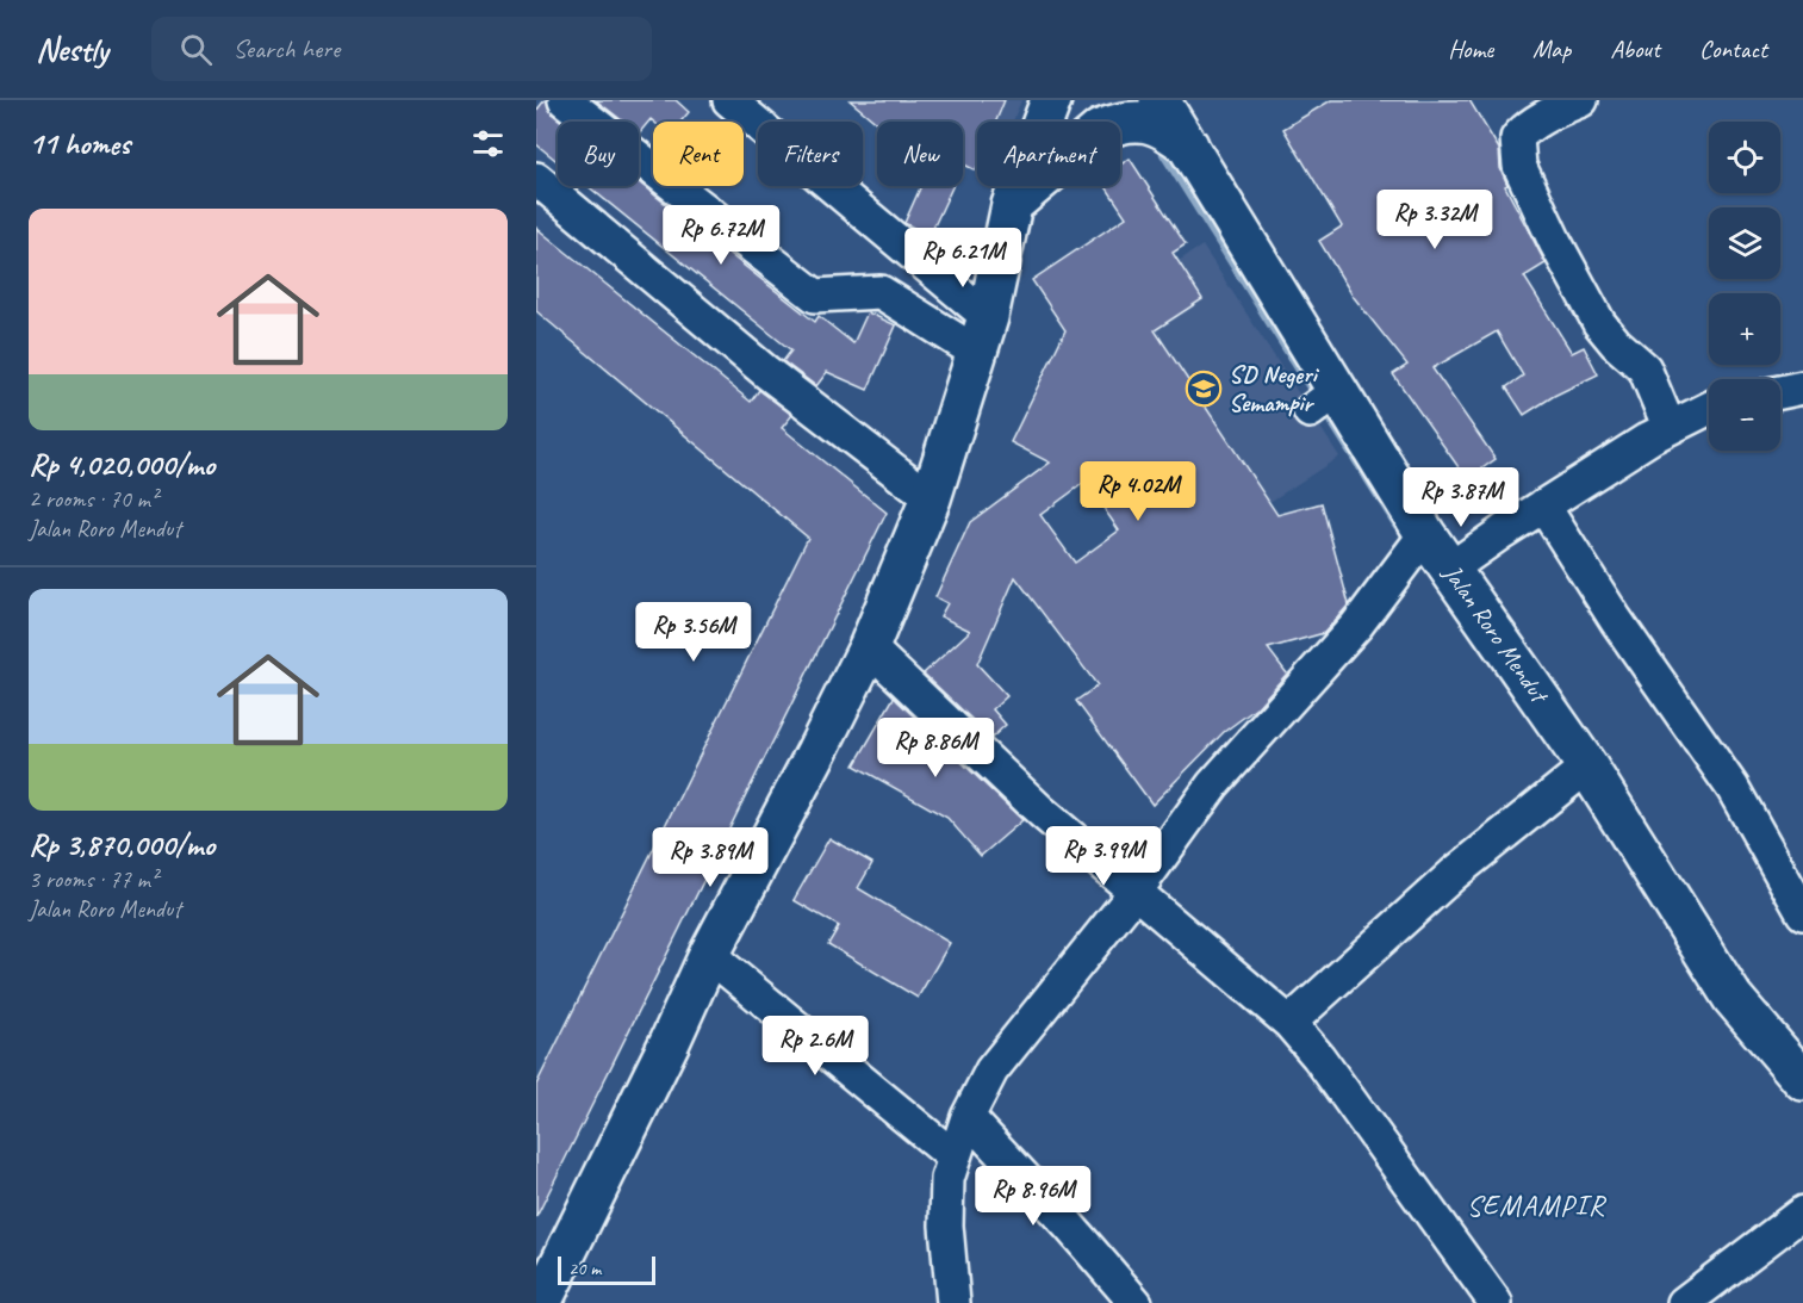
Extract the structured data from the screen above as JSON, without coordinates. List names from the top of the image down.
{
  "streets": {
    "main road": ["Jalan Roro Mendut"]
  },
  "districts": ["SEMAMPIR"],
  "places": {
    "school or university": ["SD Negeri Semampir"]
  },
  "scale_bar": "20 m",
  "page": {
    "header": "Nestly",
    "search": "Search here",
    "nav": [
      "Home",
      "Map",
      "About",
      "Contact"
    ],
    "heading": "11 homes",
    "map_buttons": ["+", "−"],
    "chip": [
      "Buy",
      "Rent",
      "Filters",
      "New",
      "Apartment"
    ],
    "list": [
      {
        "name": "Rp 4,020,000/mo",
        "note": "2 rooms · 70 m² · Jalan Roro Mendut"
      },
      {
        "name": "Rp 3,870,000/mo",
        "note": "3 rooms · 77 m² · Jalan Roro Mendut"
      }
    ],
    "price": [
      "Rp 3.32M",
      "Rp 6.72M",
      "Rp 6.21M",
      "Rp 4.02M",
      "Rp 3.87M",
      "Rp 3.56M",
      "Rp 8.86M",
      "Rp 3.99M",
      "Rp 3.89M",
      "Rp 2.6M",
      "Rp 8.96M"
    ],
    "scale": "20 m"
  }
}
